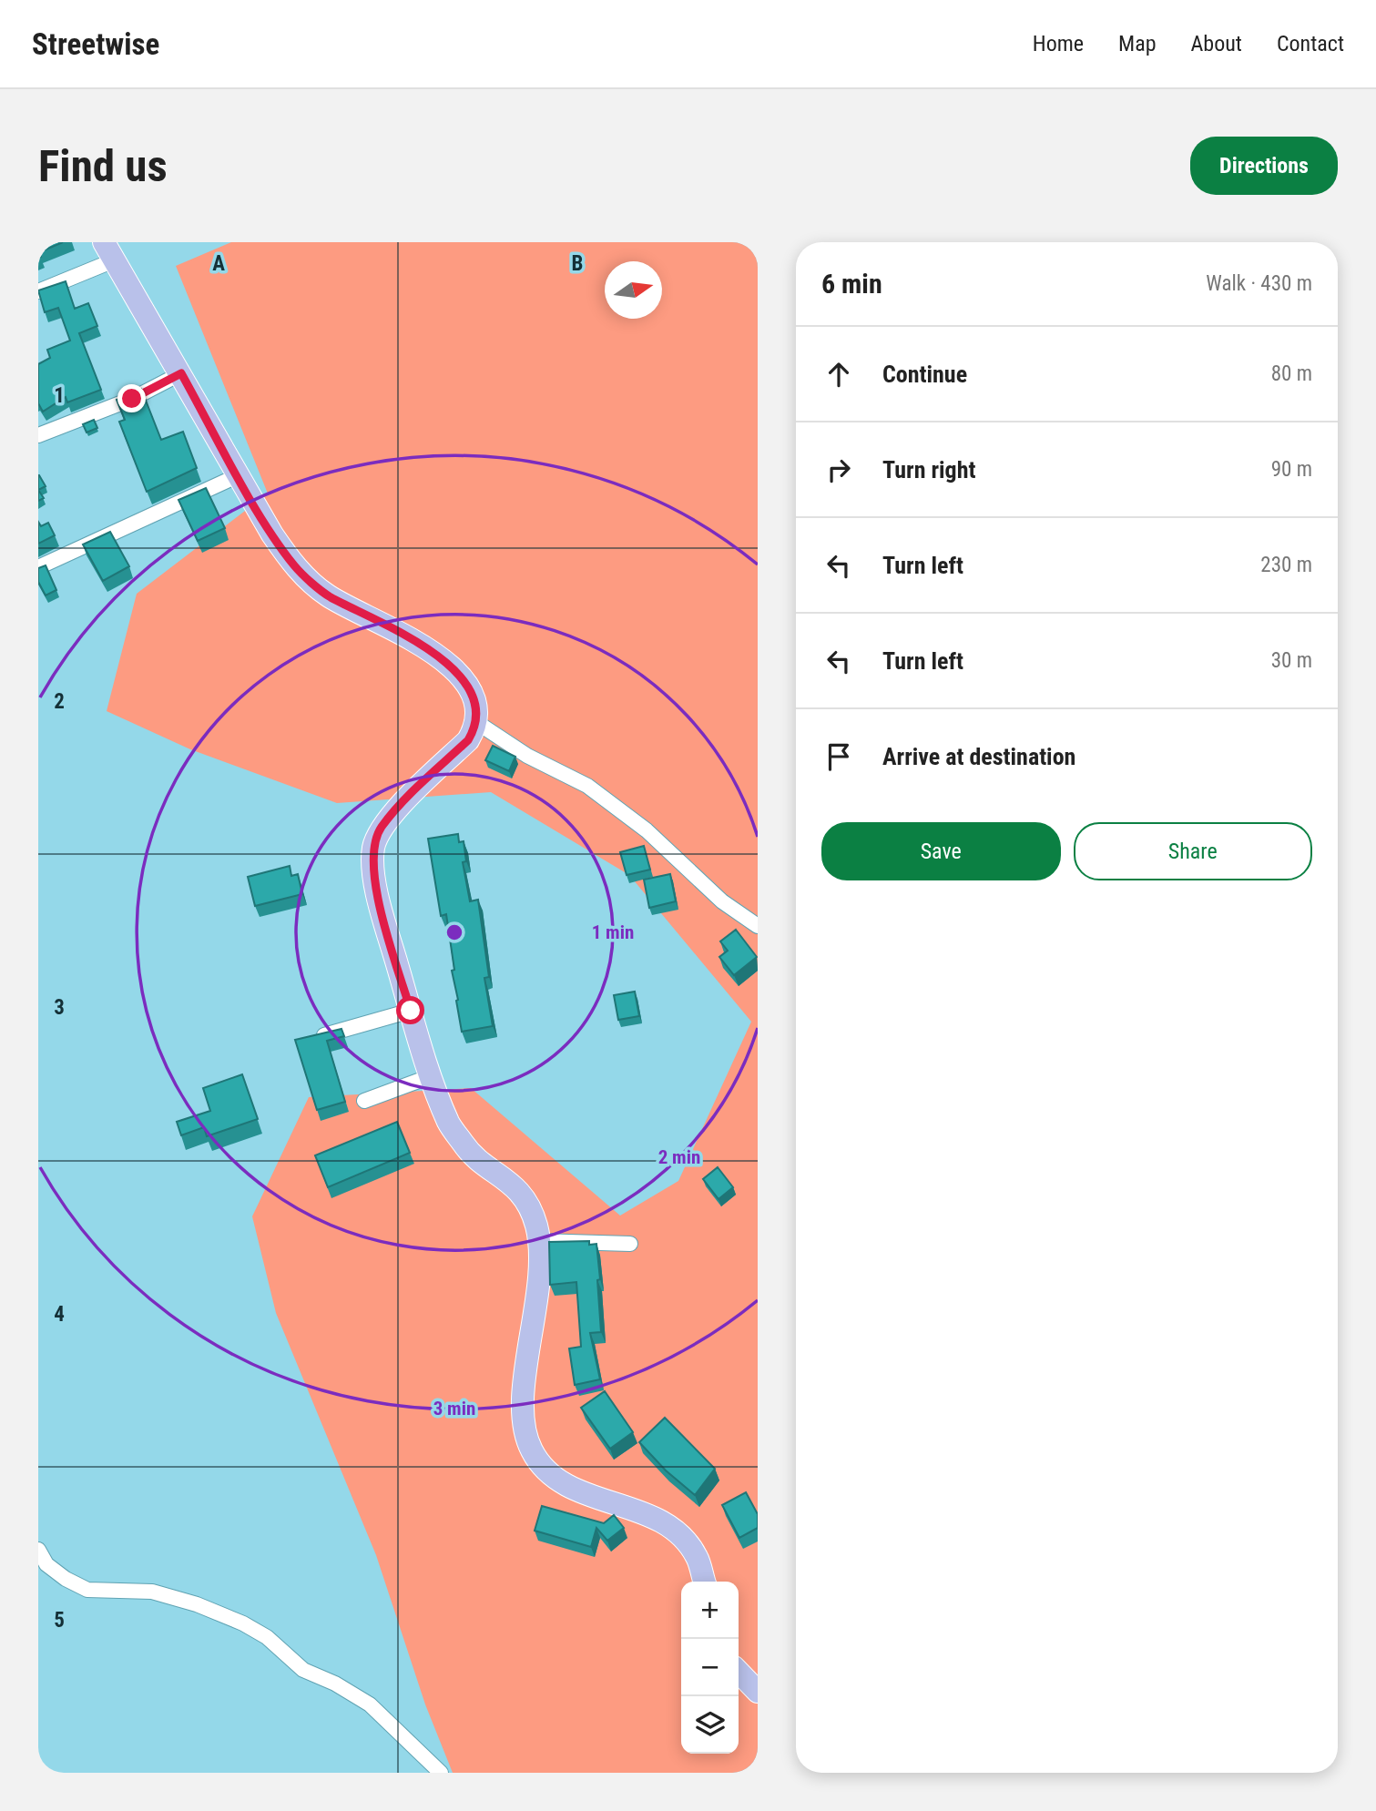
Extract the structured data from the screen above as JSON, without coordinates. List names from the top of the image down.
{
  "north": "right",
  "page": {
    "header": "Streetwise",
    "nav": [
      "Home",
      "Map",
      "About",
      "Contact"
    ],
    "buttons": [
      "Directions",
      ["Save", "Share"]
    ],
    "title": "Find us",
    "heading": ["6 min", "Walk · 430 m"],
    "list": [
      ["Continue", "80 m"],
      ["Turn right", "90 m"],
      ["Turn left", "230 m"],
      ["Turn left", "30 m"],
      "Arrive at destination"
    ],
    "map_buttons": ["+", "−"]
  },
  "grid": {
    "columns": ["A", "B"],
    "rows": [
      "1",
      "2",
      "3",
      "4",
      "5"
    ]
  },
  "rings": ["1 min", "2 min", "3 min"]
}
